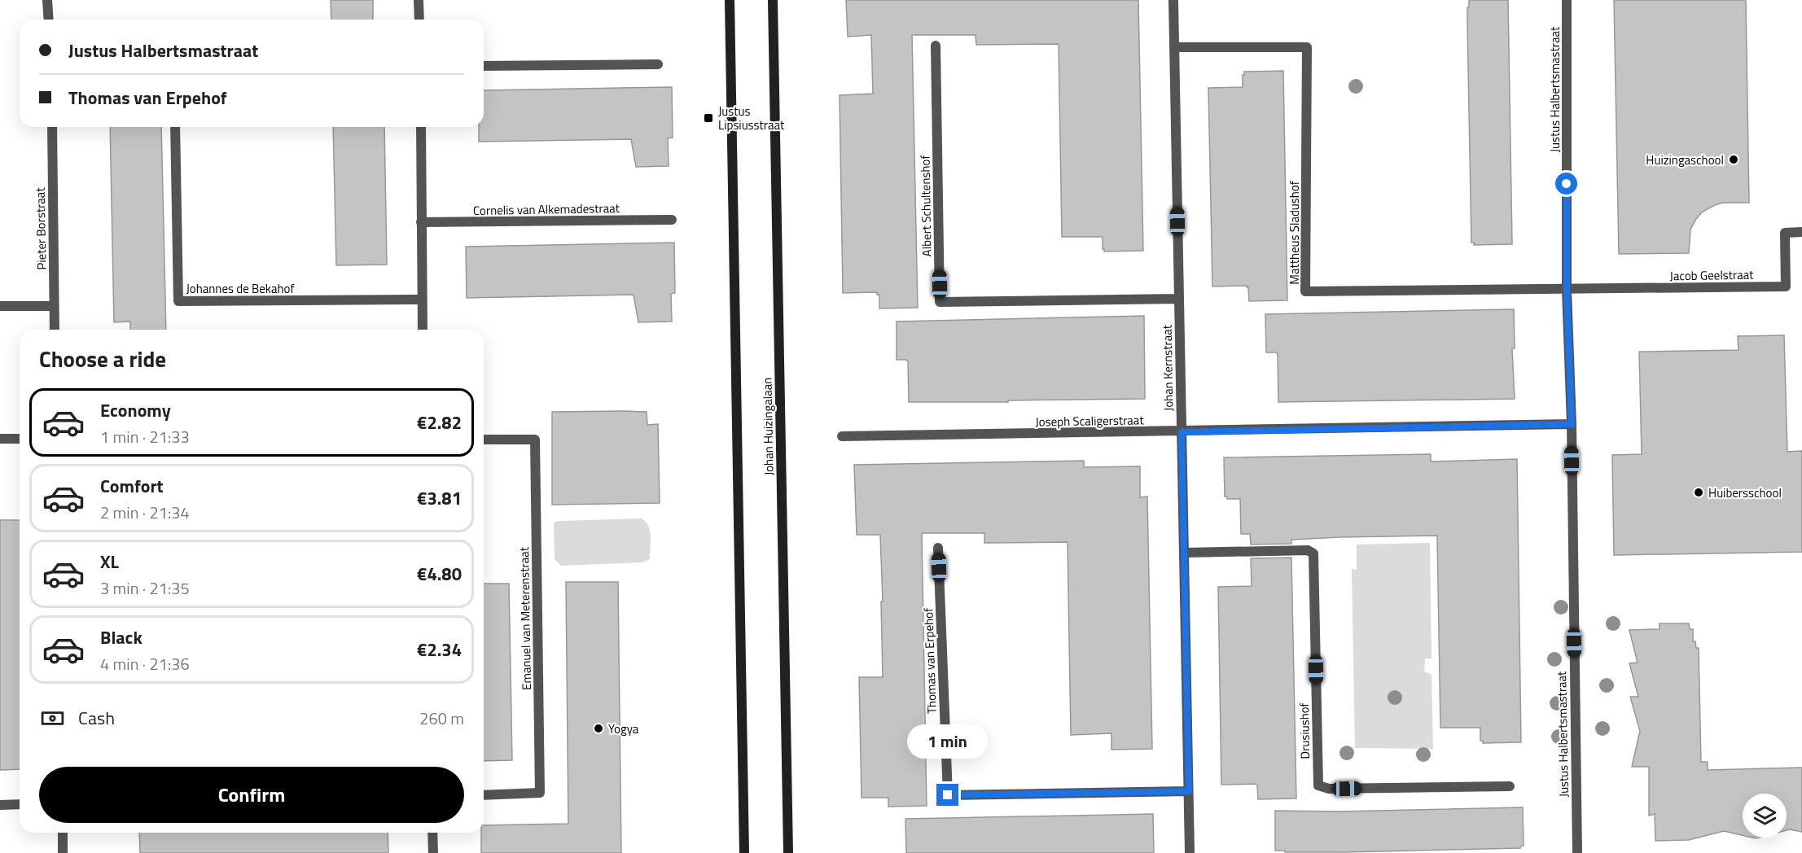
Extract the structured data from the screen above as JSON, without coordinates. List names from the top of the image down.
{
  "streets": {
    "main road": ["Johan Huizingalaan"],
    "street": [
      "Justus Halbertsmastraat",
      "Albert Schultenshof",
      "Cornelis van Alkemadestraat",
      "Pieter Borstraat",
      "Mattheus Sladushof",
      "Jacob Geelstraat",
      "Johannes de Bekahof",
      "Johan Kernstraat",
      "Joseph Scaligerstraat",
      "Emanuel van Meterenstraat",
      "Thomas van Erpehof",
      "Drusiushof"
    ]
  },
  "crossings": [
    ["Justus Halbertsmastraat", "Mattheus Sladushof"],
    ["Justus Halbertsmastraat", "Jacob Geelstraat"],
    ["Justus Halbertsmastraat", "Joseph Scaligerstraat"],
    ["Albert Schultenshof", "Johan Kernstraat"],
    ["Mattheus Sladushof", "Jacob Geelstraat"],
    ["Mattheus Sladushof", "Johan Kernstraat"],
    ["Johan Kernstraat", "Joseph Scaligerstraat"],
    ["Johan Kernstraat", "Thomas van Erpehof"],
    ["Johan Kernstraat", "Drusiushof"]
  ],
  "places": {
    "transit": ["Justus Lipsiusstraat"],
    "other": ["Huizingaschool", "Huibersschool", "Yogya"]
  },
  "page": {
    "banner": ["Justus Halbertsmastraat", "Thomas van Erpehof"],
    "heading": "Choose a ride",
    "list": [
      {
        "name": "Economy",
        "note": "1 min · 21:33",
        "value": "€2.82"
      },
      {
        "name": "Comfort",
        "note": "2 min · 21:34",
        "value": "€3.81"
      },
      {
        "name": "XL",
        "note": "3 min · 21:35",
        "value": "€4.80"
      },
      {
        "name": "Black",
        "note": "4 min · 21:36",
        "value": "€2.34"
      }
    ],
    "pay": ["Cash", "260 m"],
    "bubble": "1 min",
    "buttons": "Confirm"
  }
}
